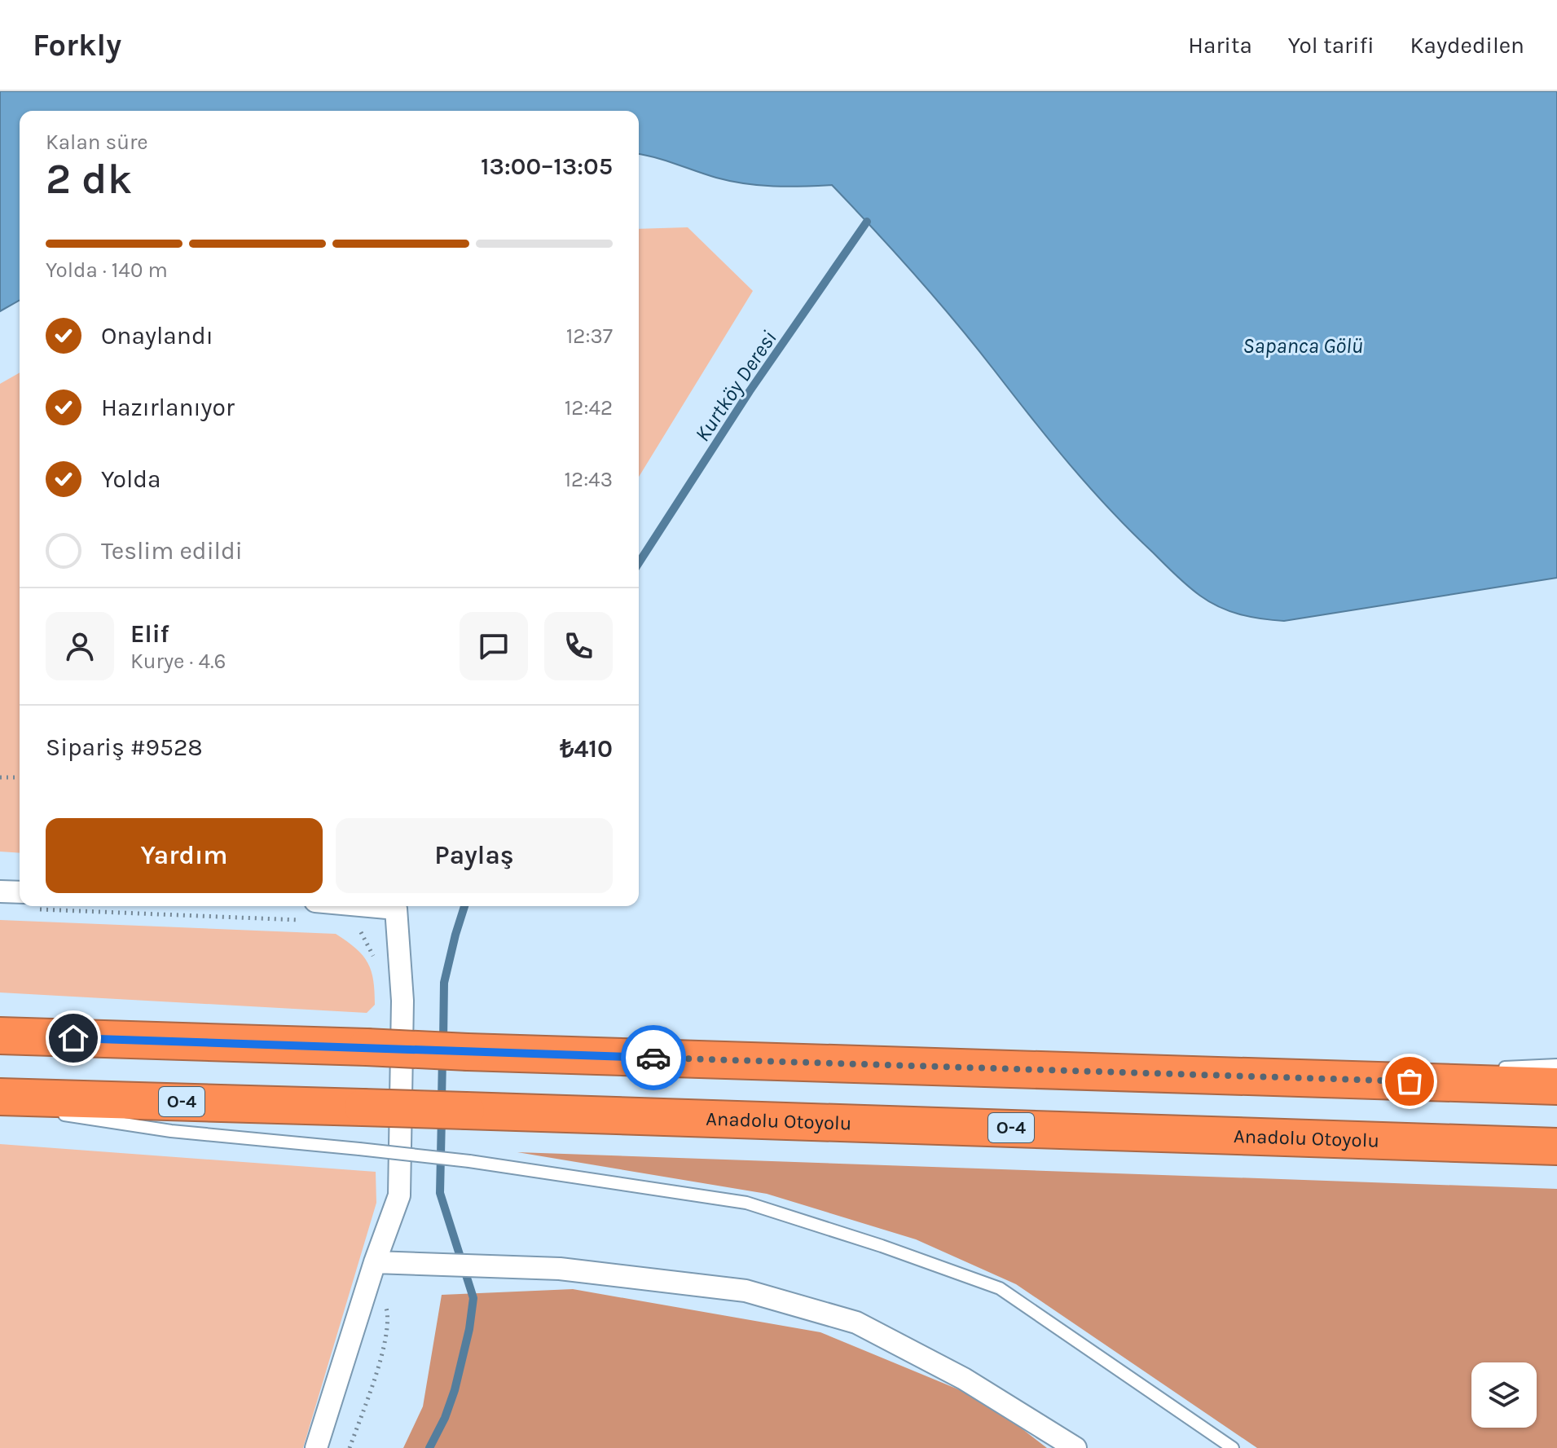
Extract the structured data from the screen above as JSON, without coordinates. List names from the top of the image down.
{
  "streets": {
    "highway": ["O-4", "Anadolu Otoyolu"]
  },
  "water": ["Sapanca Gölü", "Kurtköy Deresi"],
  "page": {
    "header": "Forkly",
    "nav": ["Harita", "Yol tarifi", "Kaydedilen"],
    "heading": ["2 dk", "Kalan süre", "13:00–13:05"],
    "panel": [
      "Elif",
      "Kurye · 4.6",
      "Sipariş #9528",
      "₺410"
    ],
    "bar": "Yolda · 140 m",
    "list": [
      ["Onaylandı", "12:37"],
      ["Hazırlanıyor", "12:42"],
      ["Yolda", "12:43"],
      "Teslim edildi"
    ],
    "buttons": ["Yardım", "Paylaş"]
  }
}
